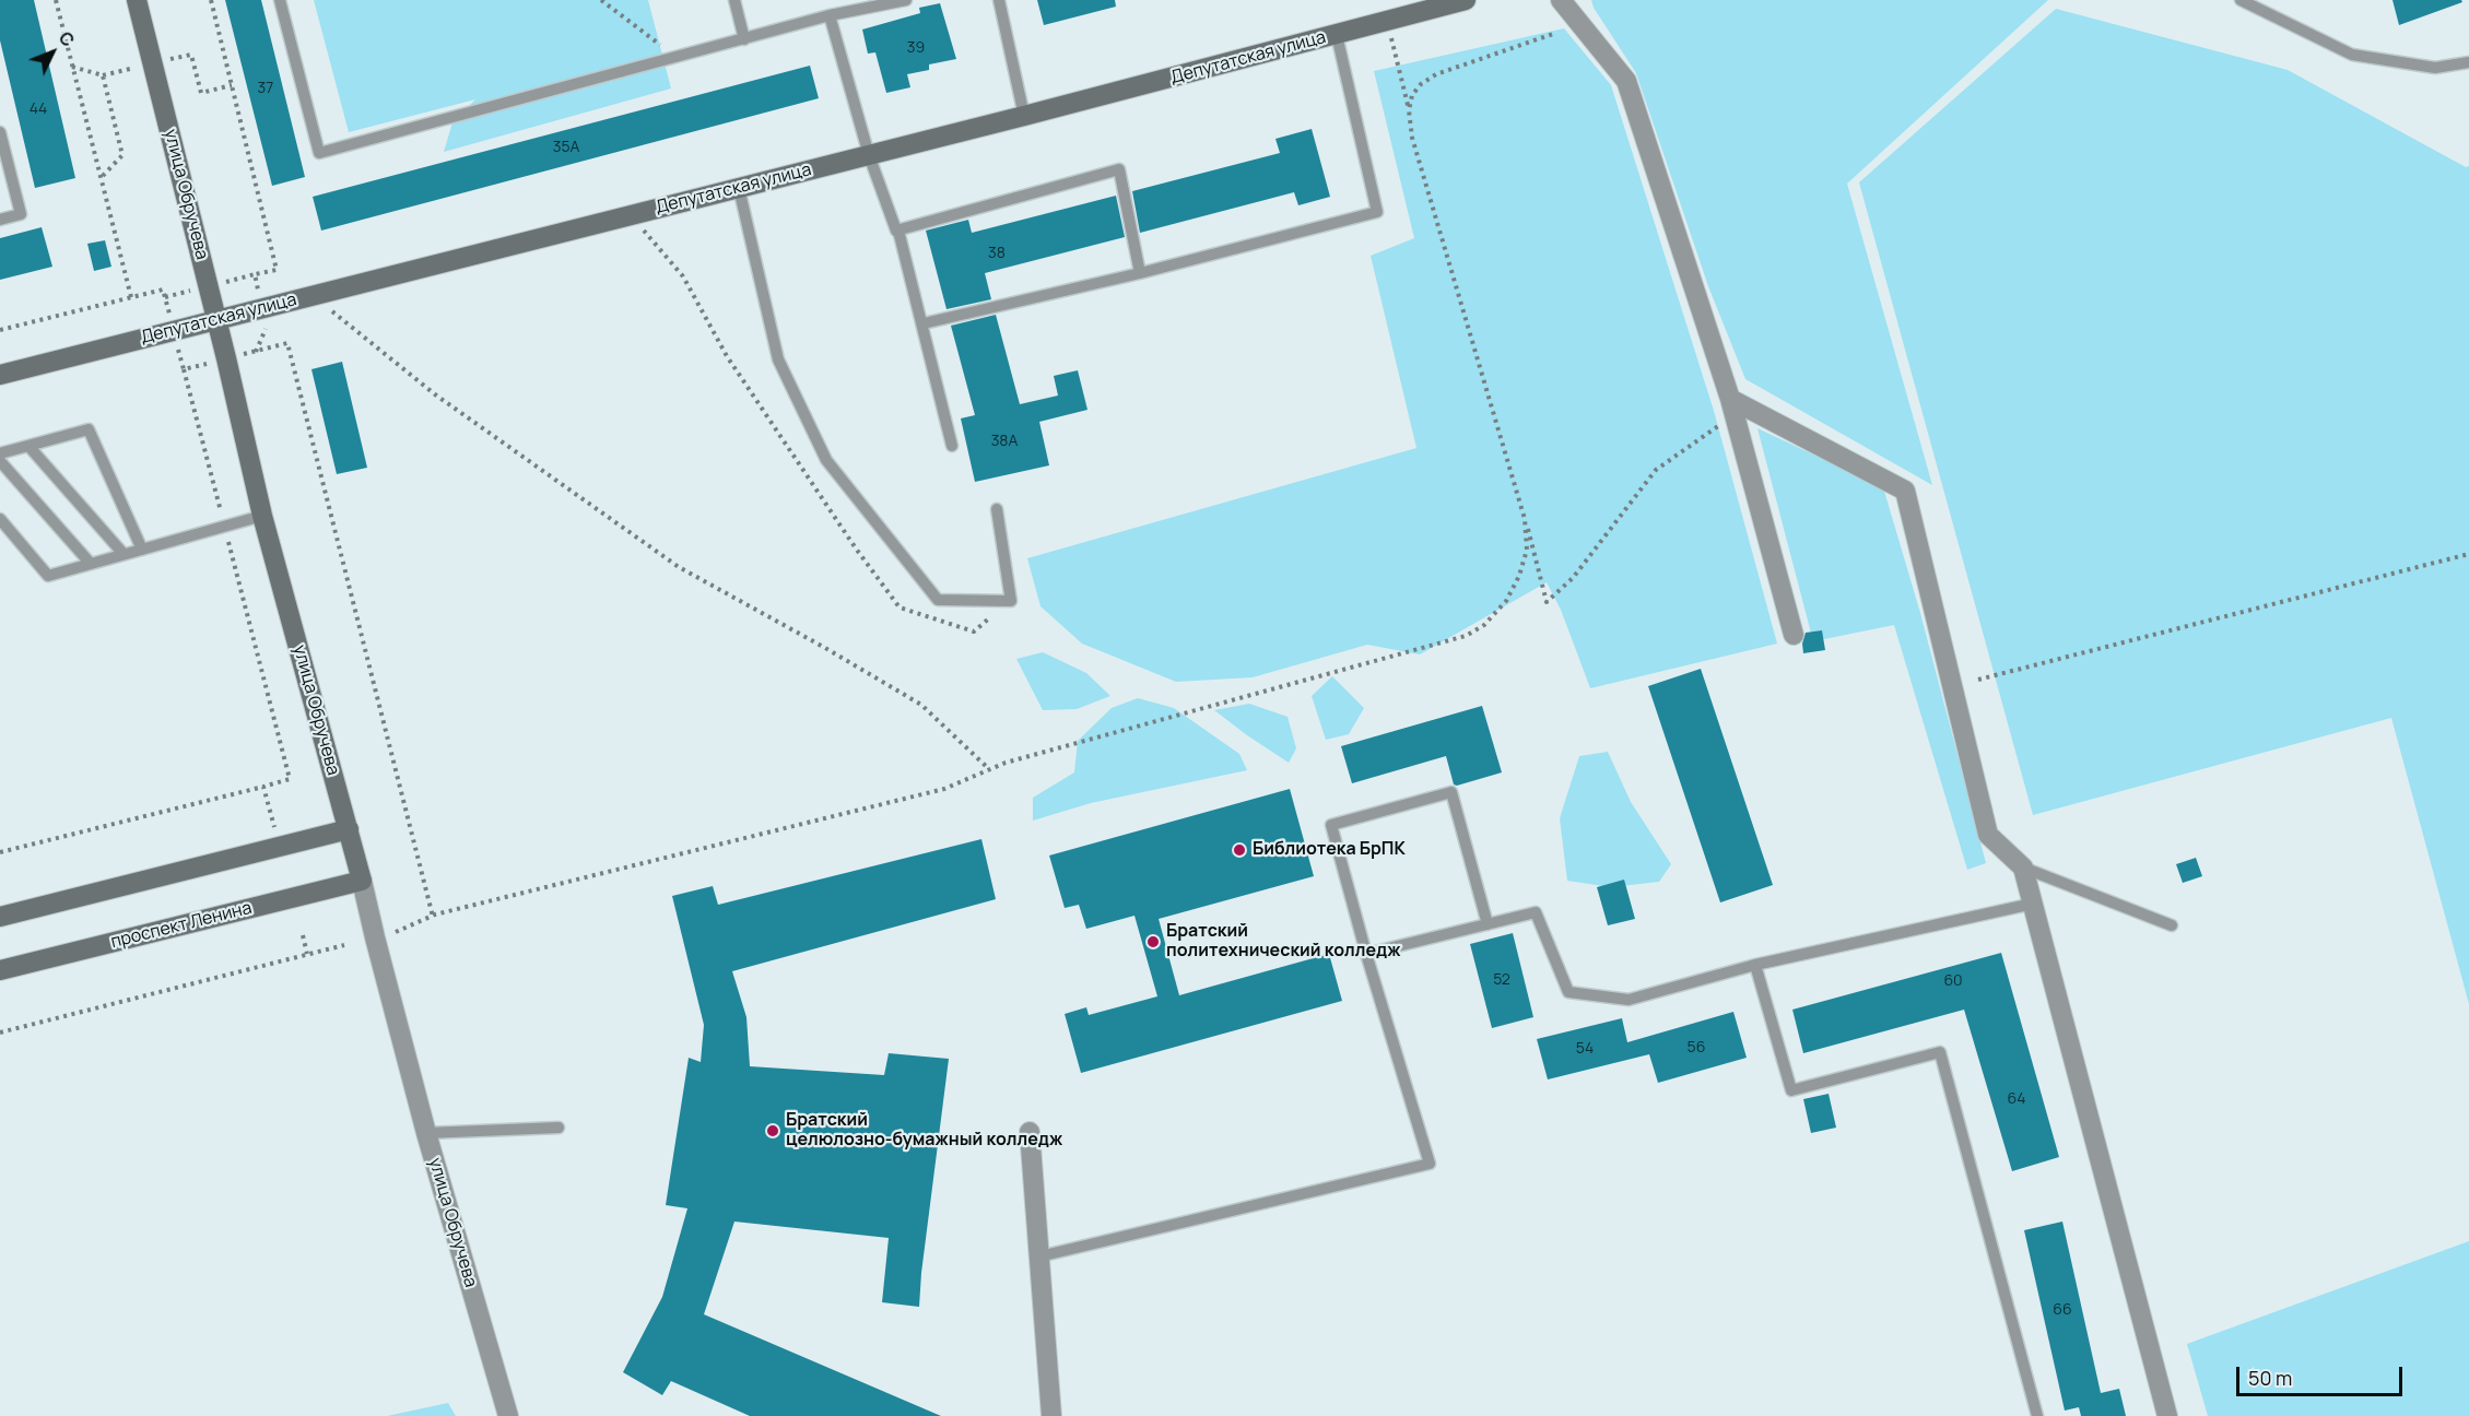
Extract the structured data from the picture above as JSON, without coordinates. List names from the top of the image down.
{
  "streets": {
    "main road": ["Депутатская улица", "улица Обручева", "проспект Ленина"]
  },
  "crossings": [
    ["Депутатская улица", "улица Обручева"],
    ["улица Обручева", "проспект Ленина"]
  ],
  "places": ["Библиотека БрПК", "Братский политехнический колледж", "Братский целюлозно-бумажный колледж"],
  "house_numbers": [
    "39",
    "37",
    "44",
    "35А",
    "38",
    "38А",
    "52",
    "60",
    "56",
    "54",
    "64",
    "66"
  ],
  "scale_bar": "50 m",
  "north": "top right"
}
